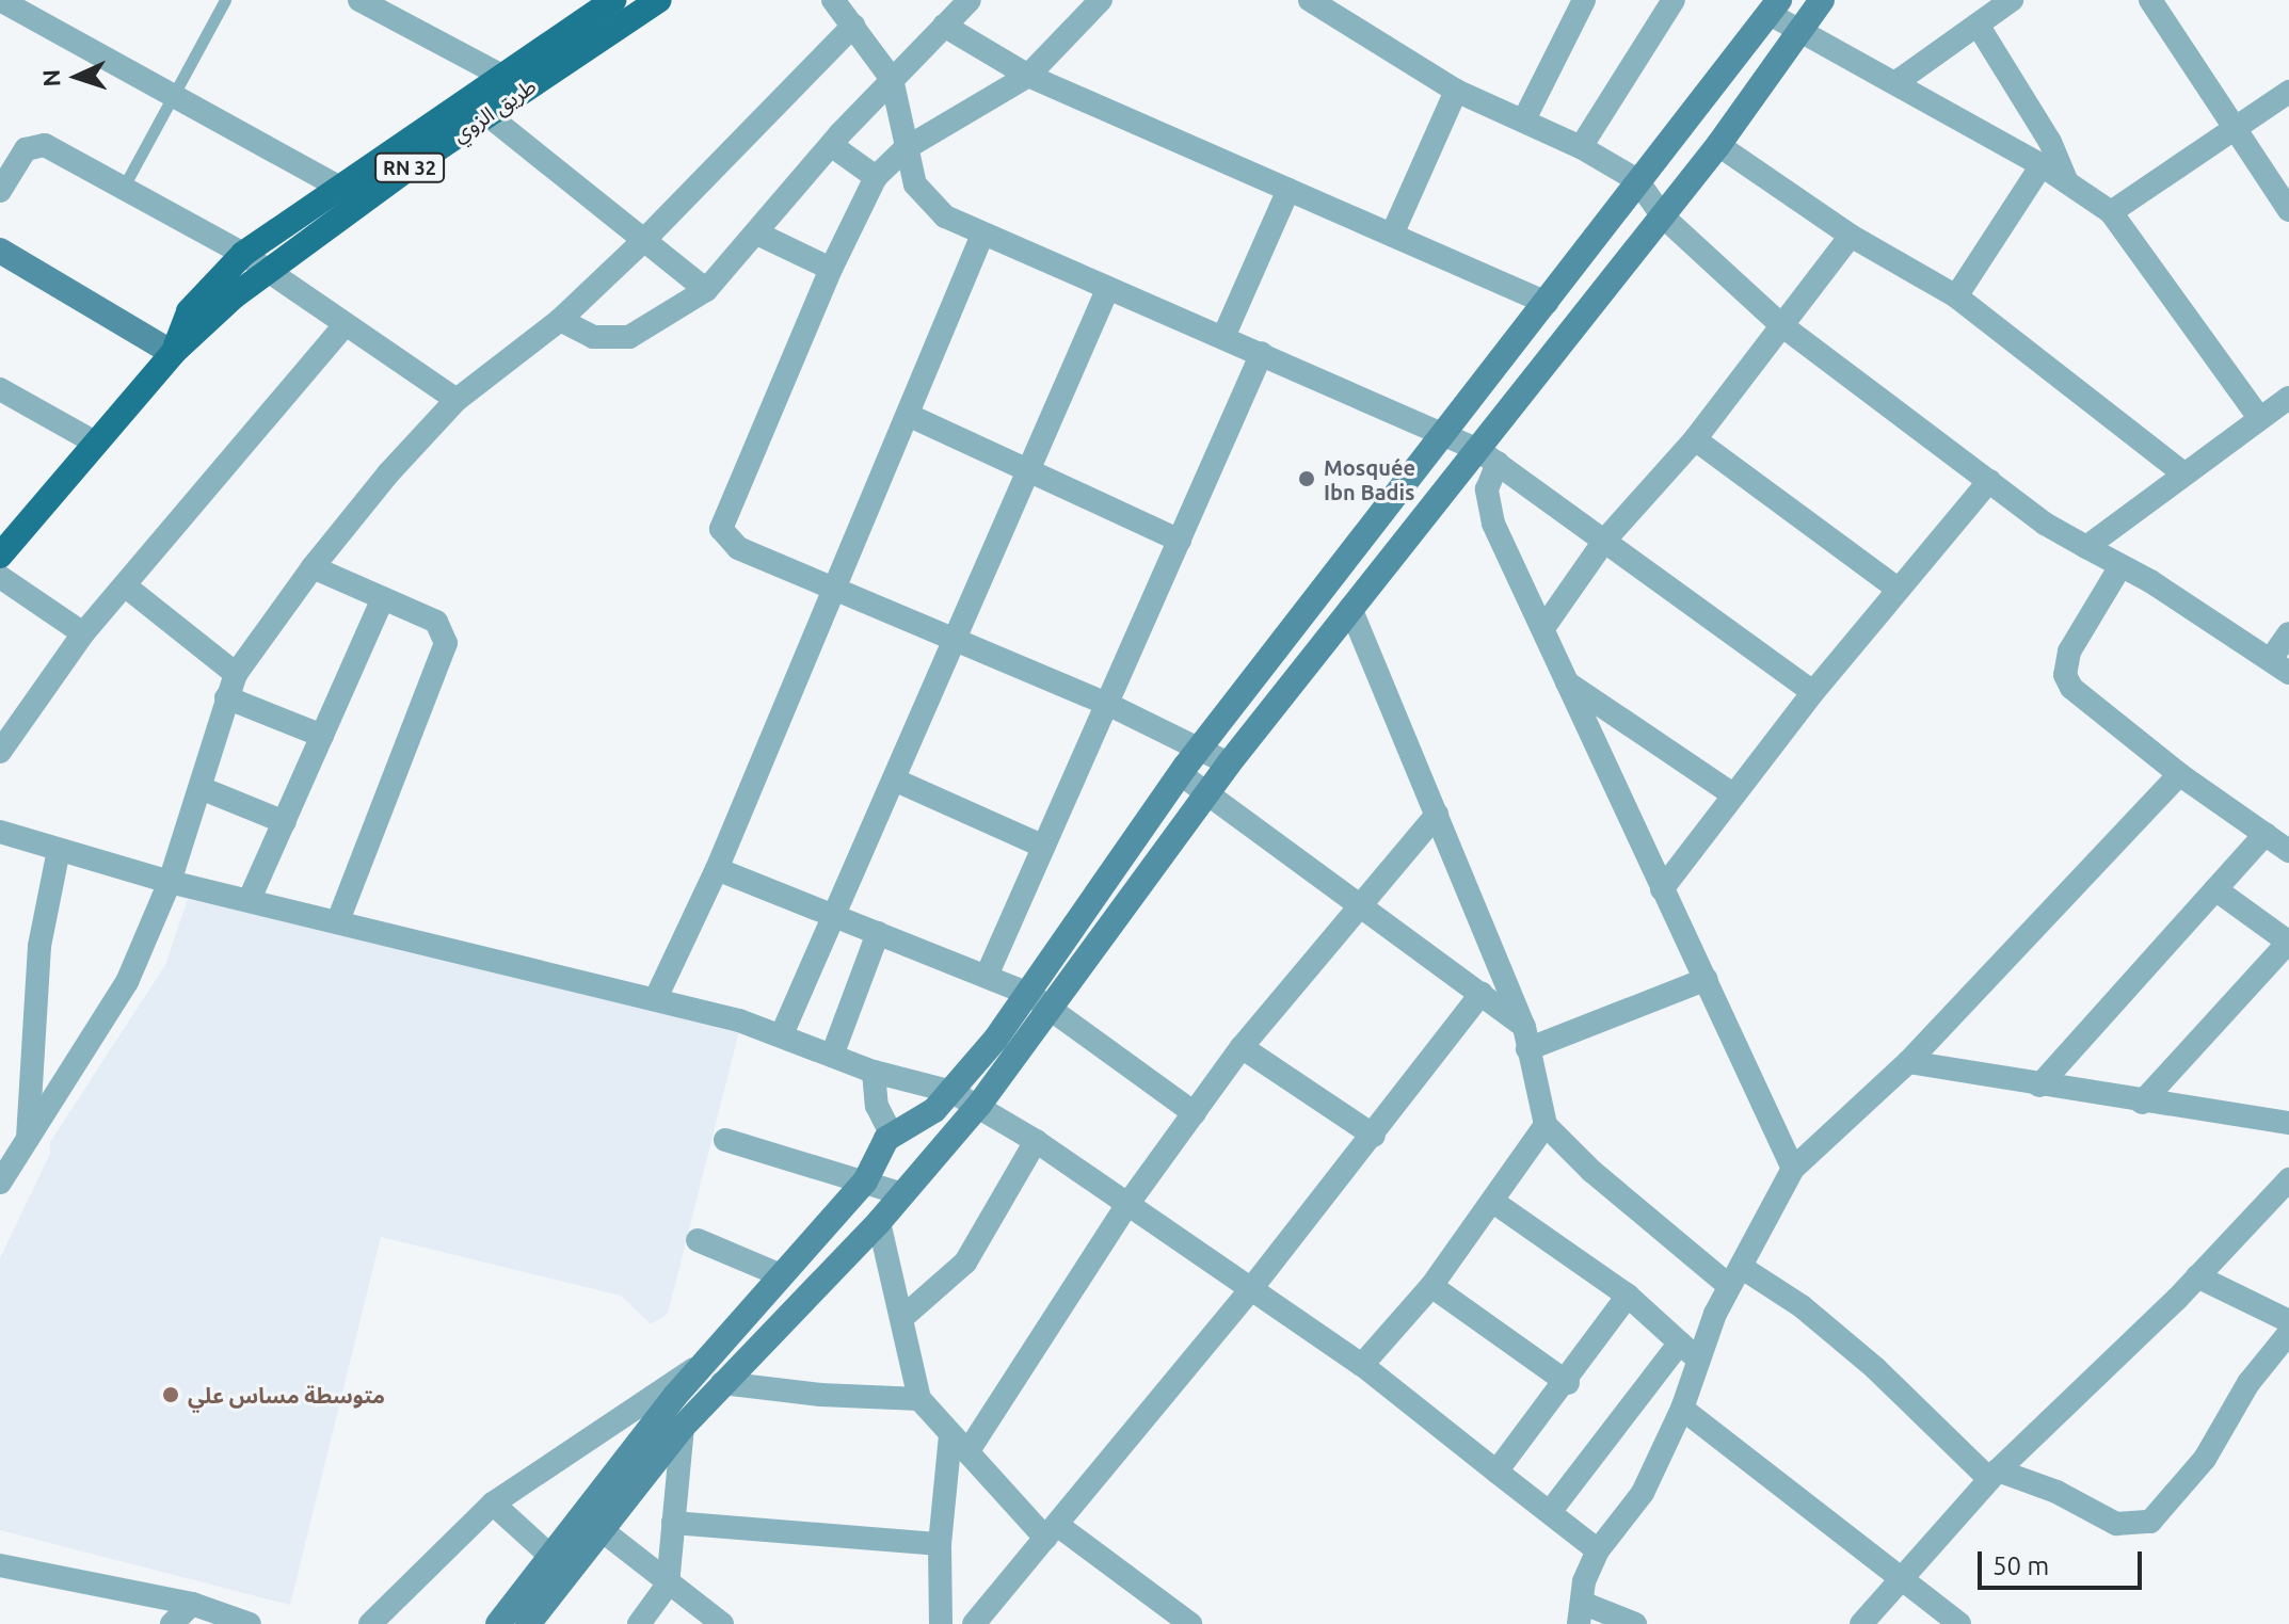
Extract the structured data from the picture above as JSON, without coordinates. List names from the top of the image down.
{
  "streets": {
    "main road": ["طريق الزوي", "RN 32"]
  },
  "places": ["Mosquée Ibn Badis", "متوسطة مساس علي"],
  "scale_bar": "50 m",
  "north": "left"
}
